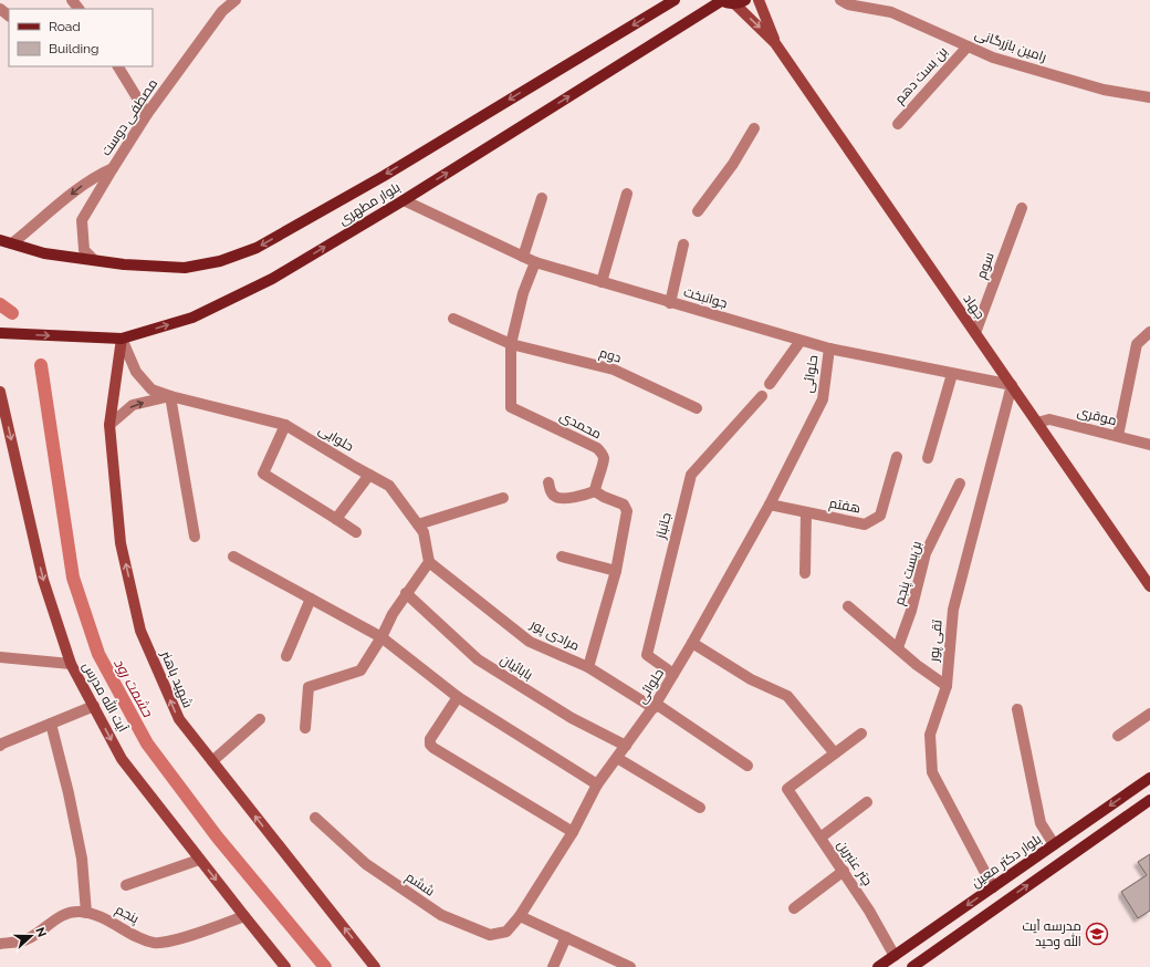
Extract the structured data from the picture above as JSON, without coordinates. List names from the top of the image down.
{
  "streets": {
    "main road": [
      "بلوار مطهری",
      "جهاد",
      "شهید باهنر",
      "آیت الله مدرس",
      "بلوار دکتر معین"
    ],
    "street": [
      "رامین بازرگانی",
      "بن بست دهم",
      "مصطفی دوست",
      "سوم",
      "جوانبخت",
      "دوم",
      "حلوائی",
      "موقری",
      "محمدی",
      "حلوایی",
      "هفتم",
      "جانباز",
      "بن‌بست پنجم",
      "مرادی پور",
      "تقی پور",
      "بابائیان",
      "چتر عنبرین",
      "ششم",
      "پنجم"
    ]
  },
  "crossings": [
    ["رامین بازرگانی", "بن بست دهم"],
    ["مصطفی دوست", "بلوار مطهری"],
    ["بلوار مطهری", "جوانبخت"],
    ["بلوار مطهری", "حلوایی"],
    ["بلوار مطهری", "شهید باهنر"],
    ["سوم", "جهاد"],
    ["جوانبخت", "جهاد"],
    ["جوانبخت", "حلوائی"],
    ["جوانبخت", "محمدی"],
    ["جوانبخت", "تقی پور"],
    ["جهاد", "موقری"],
    ["جهاد", "تقی پور"],
    ["دوم", "محمدی"],
    ["حلوائی", "هفتم"],
    ["حلوائی", "جانباز"],
    ["حلوائی", "مرادی پور"],
    ["حلوائی", "بابائیان"],
    ["حلوائی", "ششم"],
    ["حلوایی", "مرادی پور"],
    ["حلوایی", "شهید باهنر"],
    ["تقی پور", "بلوار دکتر معین"],
    ["آیت الله مدرس", "پنجم"],
    ["بلوار دکتر معین", "چتر عنبرین"]
  ],
  "one_way": ["شهید باهنر", "آیت الله مدرس"],
  "water": ["حشمت رود"],
  "places": {
    "school or university": ["مدرسه آیت الله وحید"]
  },
  "legend": ["Road", "Building"],
  "north": "right"
}
